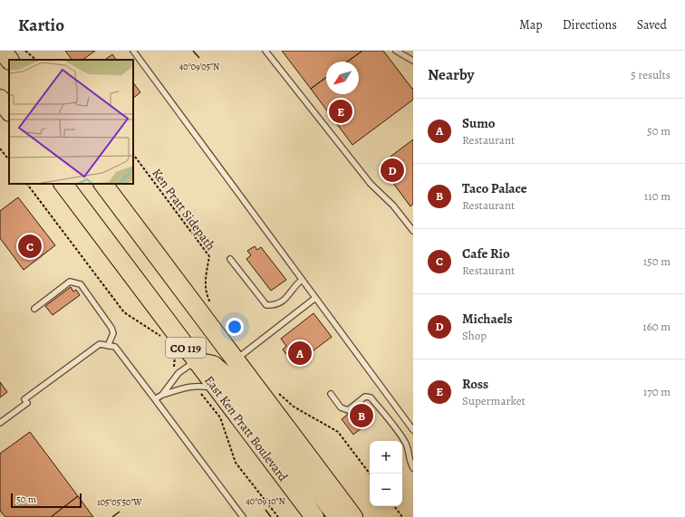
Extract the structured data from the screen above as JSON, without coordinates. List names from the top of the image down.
{
  "streets": {
    "highway": ["CO 119", "East Ken Pratt Boulevard"],
    "path": ["Ken Pratt Sidepath"]
  },
  "scale_bar": "50 m",
  "north": "bottom left",
  "page": {
    "header": "Kartio",
    "nav": ["Map", "Directions", "Saved"],
    "heading": ["Nearby", "5 results"],
    "pins": [
      "E",
      "D",
      "C",
      "A",
      "B"
    ],
    "list": [
      {
        "mark": "A",
        "name": "Sumo",
        "note": "Restaurant",
        "value": "50 m"
      },
      {
        "mark": "B",
        "name": "Taco Palace",
        "note": "Restaurant",
        "value": "110 m"
      },
      {
        "mark": "C",
        "name": "Cafe Rio",
        "note": "Restaurant",
        "value": "150 m"
      },
      {
        "mark": "D",
        "name": "Michaels",
        "note": "Shop",
        "value": "160 m"
      },
      {
        "mark": "E",
        "name": "Ross",
        "note": "Supermarket",
        "value": "170 m"
      }
    ],
    "map_buttons": ["+", "−"],
    "scale": "50 m"
  },
  "coordinates": ["40°09'05\"N", "40°09'10\"N", "105°05'50\"W"]
}
